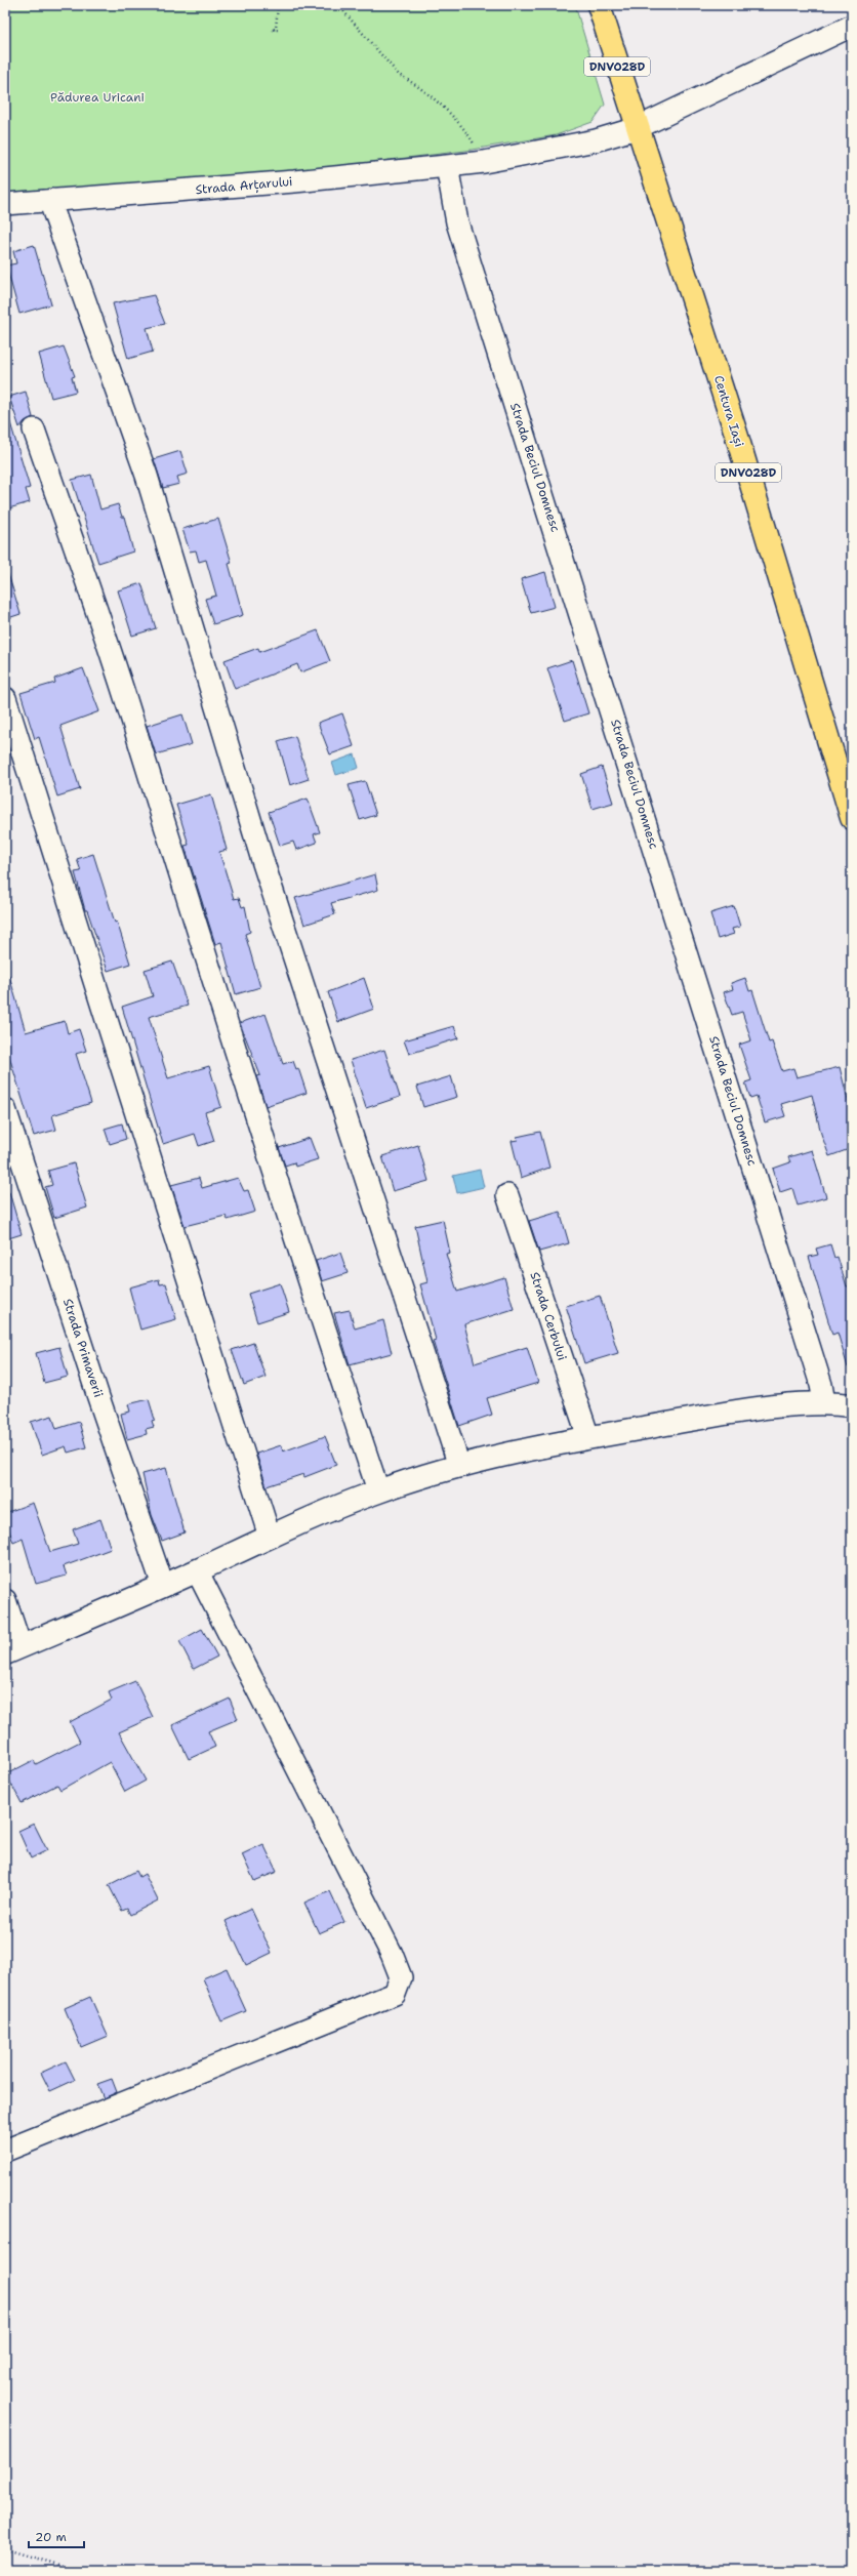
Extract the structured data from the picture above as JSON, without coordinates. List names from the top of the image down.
{
  "streets": {
    "main road": ["DNVO28D", "Centura Iași"],
    "street": [
      "Strada Arțarului",
      "Strada Beciul Domnesc",
      "Strada Cerbului",
      "Strada Primaverii"
    ]
  },
  "crossings": [
    ["Strada Arțarului", "Centura Iași"],
    ["Strada Arțarului", "Strada Beciul Domnesc"]
  ],
  "parks": ["Pădurea Uricani"],
  "scale_bar": "20 m"
}
